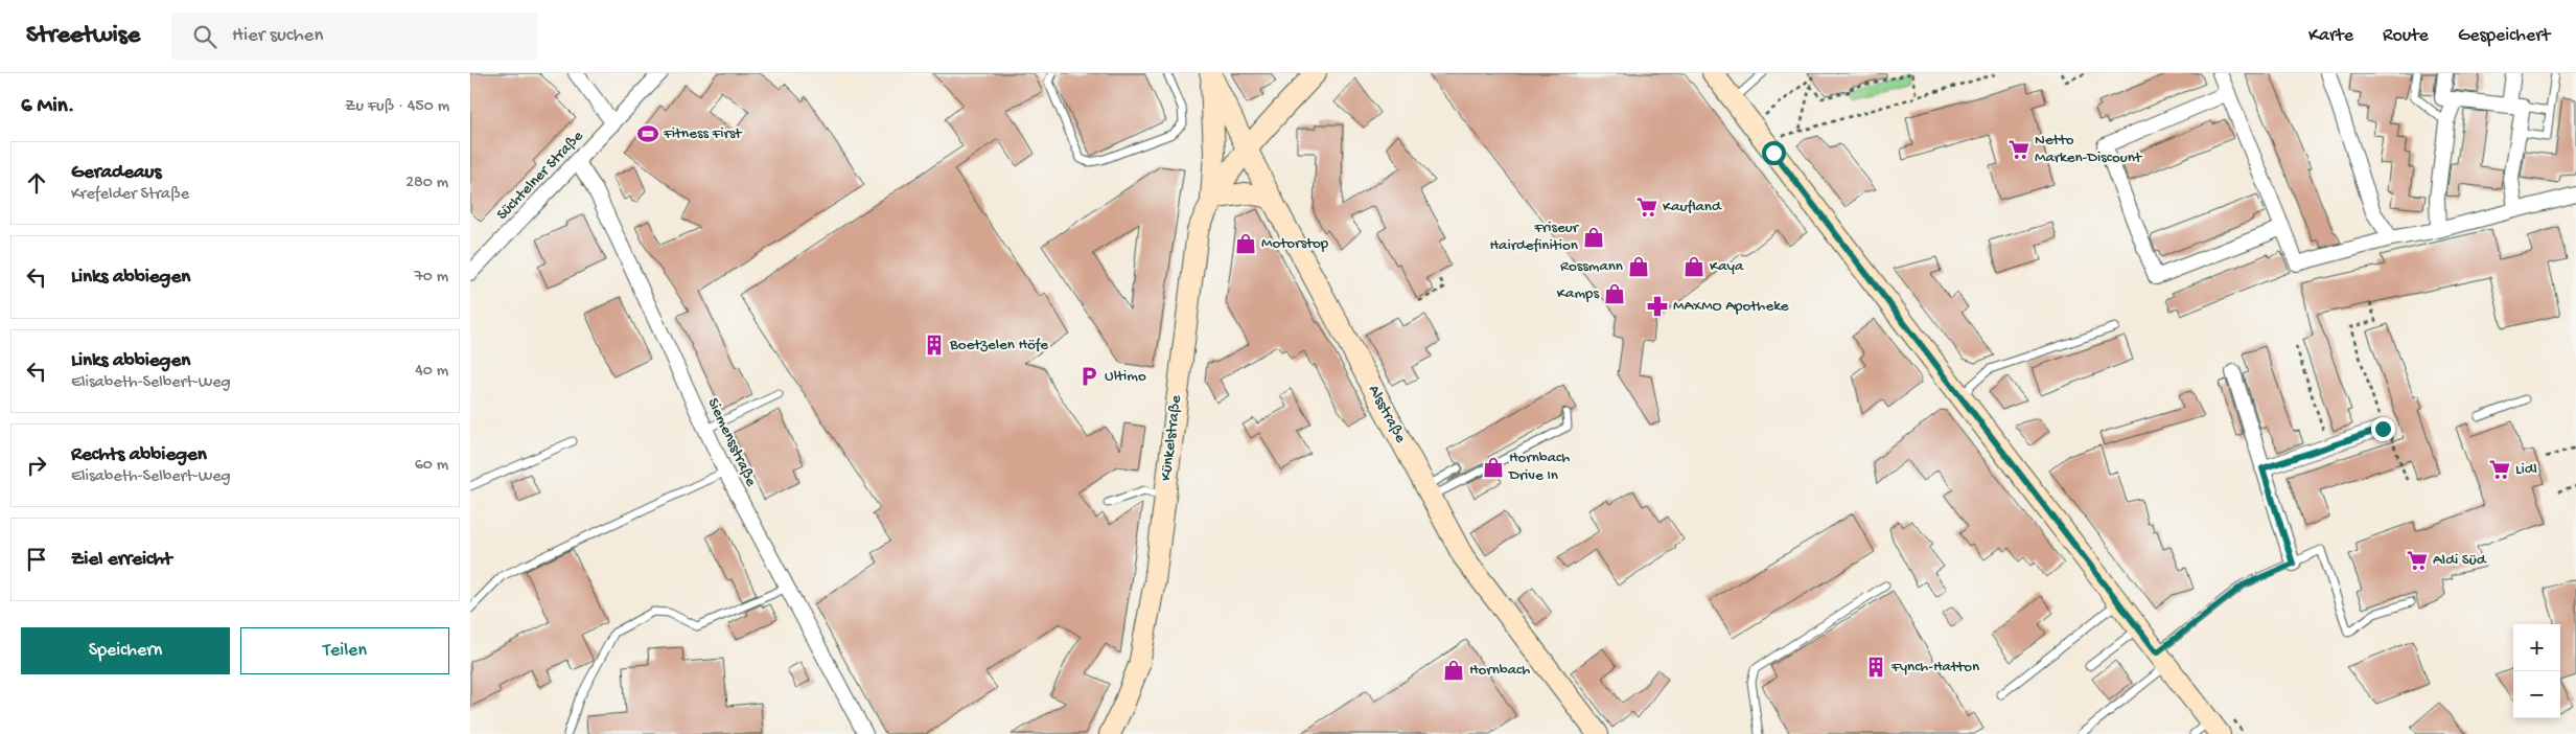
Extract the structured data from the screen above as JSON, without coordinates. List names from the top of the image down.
{
  "streets": {
    "street": [
      "Süchtelner Straße",
      "Alsstraße",
      "Künkelstraße",
      "Siemensstraße"
    ]
  },
  "crossings": [
    ["Süchtelner Straße", "Siemensstraße"],
    ["Alsstraße", "Künkelstraße"]
  ],
  "places": {
    "sports": ["Fitness First"],
    "supermarket": [
      "Netto Marken-Discount",
      "Kaufland",
      "Lidl",
      "Aldi Süd"
    ],
    "shop": [
      "Friseur Hairdefinition",
      "Motorstop",
      "Rossmann",
      "Kaya",
      "Kamps",
      "Hornbach Drive In",
      "Hornbach"
    ],
    "pharmacy": ["MAXMO Apotheke"],
    "building": ["Boetzelen Höfe", "Fynch-Hatton"],
    "parking": ["Ultimo"]
  },
  "page": {
    "header": "Streetwise",
    "search": "Hier suchen",
    "nav": ["Karte", "Route", "Gespeichert"],
    "heading": ["6 Min.", "Zu Fuß · 450 m"],
    "list": [
      ["Geradeaus", "Krefelder Straße", "280 m"],
      ["Links abbiegen", "70 m"],
      ["Links abbiegen", "Elisabeth-Selbert-Weg", "40 m"],
      ["Rechts abbiegen", "Elisabeth-Selbert-Weg", "60 m"],
      "Ziel erreicht"
    ],
    "buttons": ["Speichern", "Teilen"],
    "map_buttons": ["+", "−"]
  }
}
